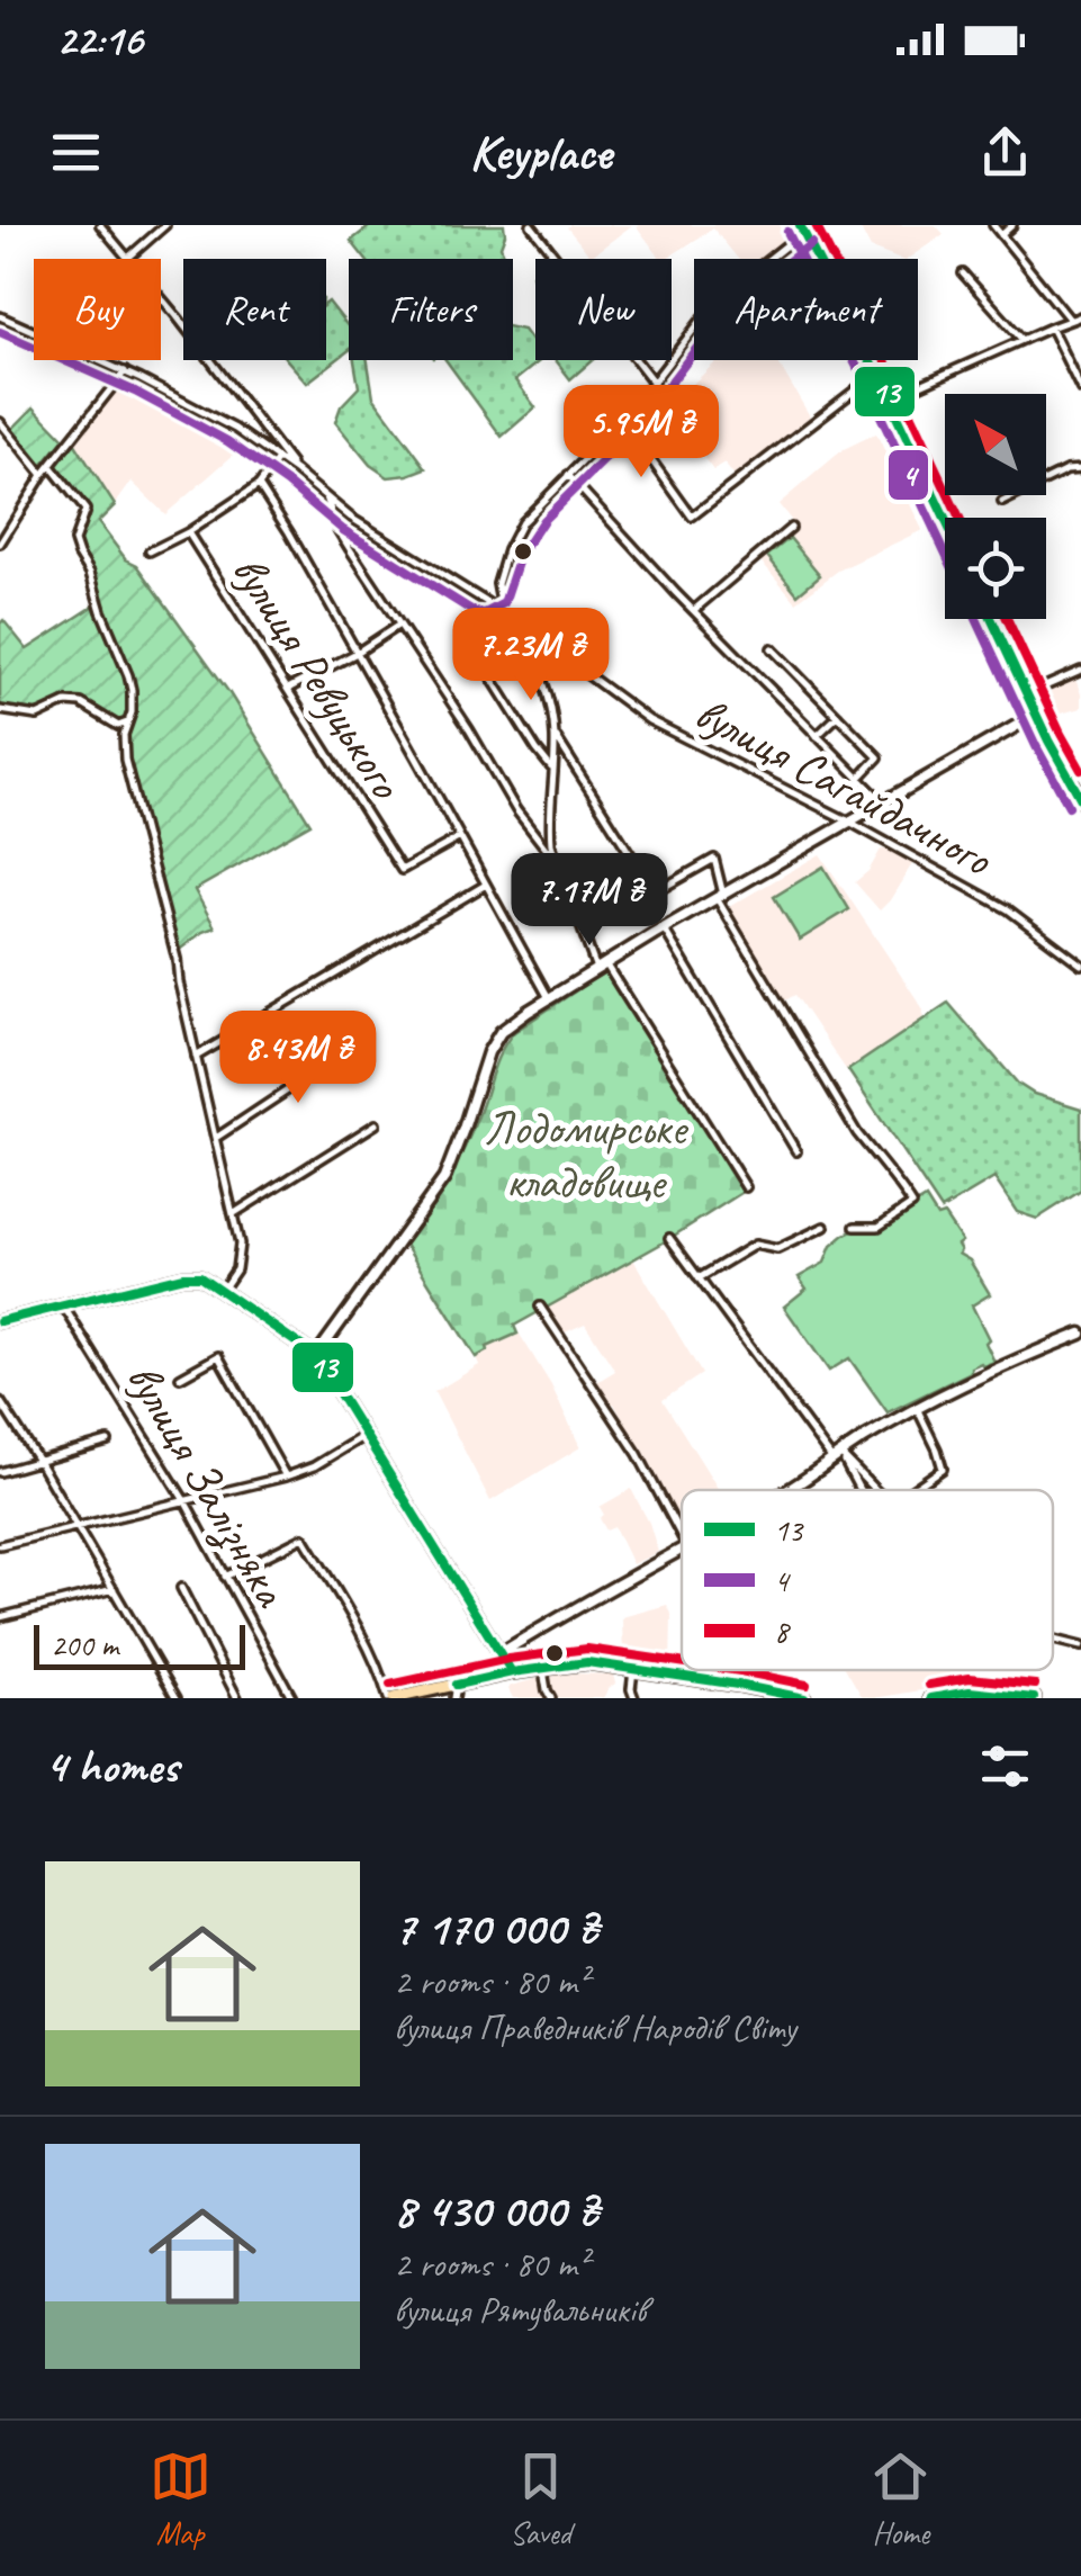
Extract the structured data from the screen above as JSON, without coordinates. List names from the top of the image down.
{
  "streets": {
    "street": ["вулиця Ревуцького", "вулиця Сагайдачного", "вулиця Залізняка"]
  },
  "parks": ["Лодомирське кладовище"],
  "lines": ["transit line 13", "transit line 8", "transit line 4"],
  "legend": ["13", "4", "8"],
  "scale_bar": "200 m",
  "north": "top left",
  "page": {
    "status": "22:16",
    "header": "Keyplace",
    "chip": [
      "Buy",
      "Rent",
      "Filters",
      "New",
      "Apartment"
    ],
    "price": [
      "5.95M ₴",
      "7.23M ₴",
      "7.17M ₴",
      "8.43M ₴"
    ],
    "scale": "200 m",
    "heading": "4 homes",
    "list": [
      {
        "name": "7 170 000 ₴",
        "note": "2 rooms · 80 m² · вулиця Праведників Народів Світу"
      },
      {
        "name": "8 430 000 ₴",
        "note": "2 rooms · 80 m² · вулиця Рятувальників"
      }
    ],
    "tabs": ["Map", "Saved", "Home"]
  }
}
